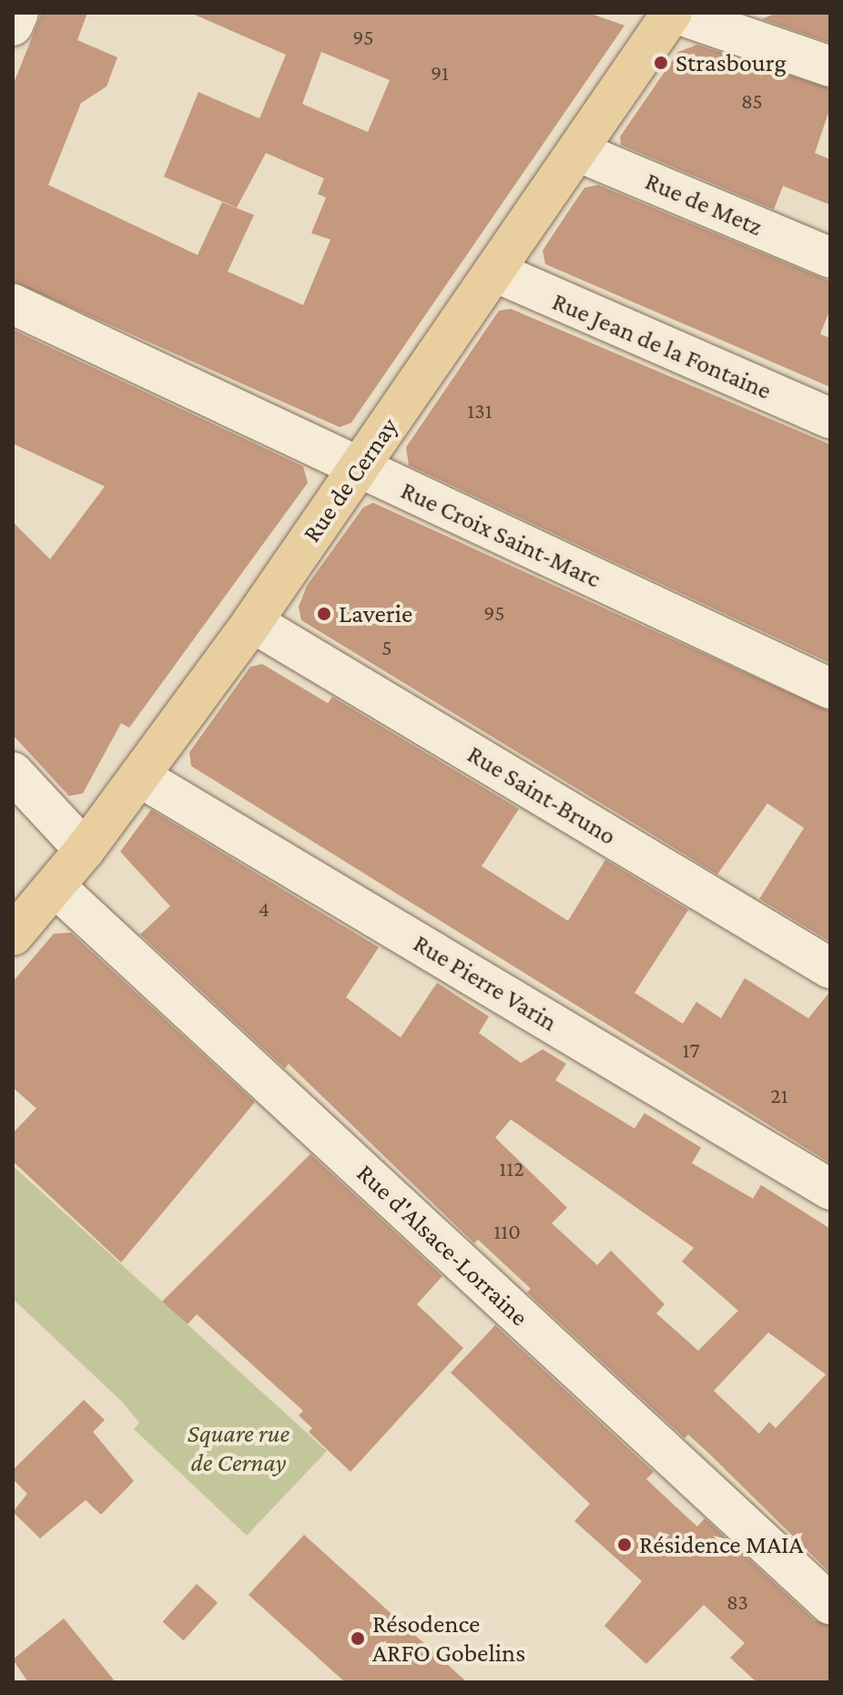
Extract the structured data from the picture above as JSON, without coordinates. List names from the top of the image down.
{
  "streets": {
    "main road": ["Rue de Cernay"],
    "street": [
      "Rue de Metz",
      "Rue Jean de la Fontaine",
      "Rue Croix Saint-Marc",
      "Rue Saint-Bruno",
      "Rue Pierre Varin",
      "Rue d'Alsace-Lorraine"
    ]
  },
  "crossings": [
    ["Rue de Metz", "Rue de Cernay"],
    ["Rue Jean de la Fontaine", "Rue de Cernay"],
    ["Rue de Cernay", "Rue Croix Saint-Marc"],
    ["Rue de Cernay", "Rue Saint-Bruno"],
    ["Rue de Cernay", "Rue Pierre Varin"],
    ["Rue de Cernay", "Rue d'Alsace-Lorraine"]
  ],
  "parks": ["Square rue de Cernay"],
  "places": [
    "Strasbourg",
    "Laverie",
    "Résidence MAIA",
    "Résodence ARFO Gobelins"
  ],
  "house_numbers": [
    "95",
    "91",
    "85",
    "131",
    "95",
    "5",
    "4",
    "17",
    "21",
    "112",
    "110",
    "83"
  ]
}
